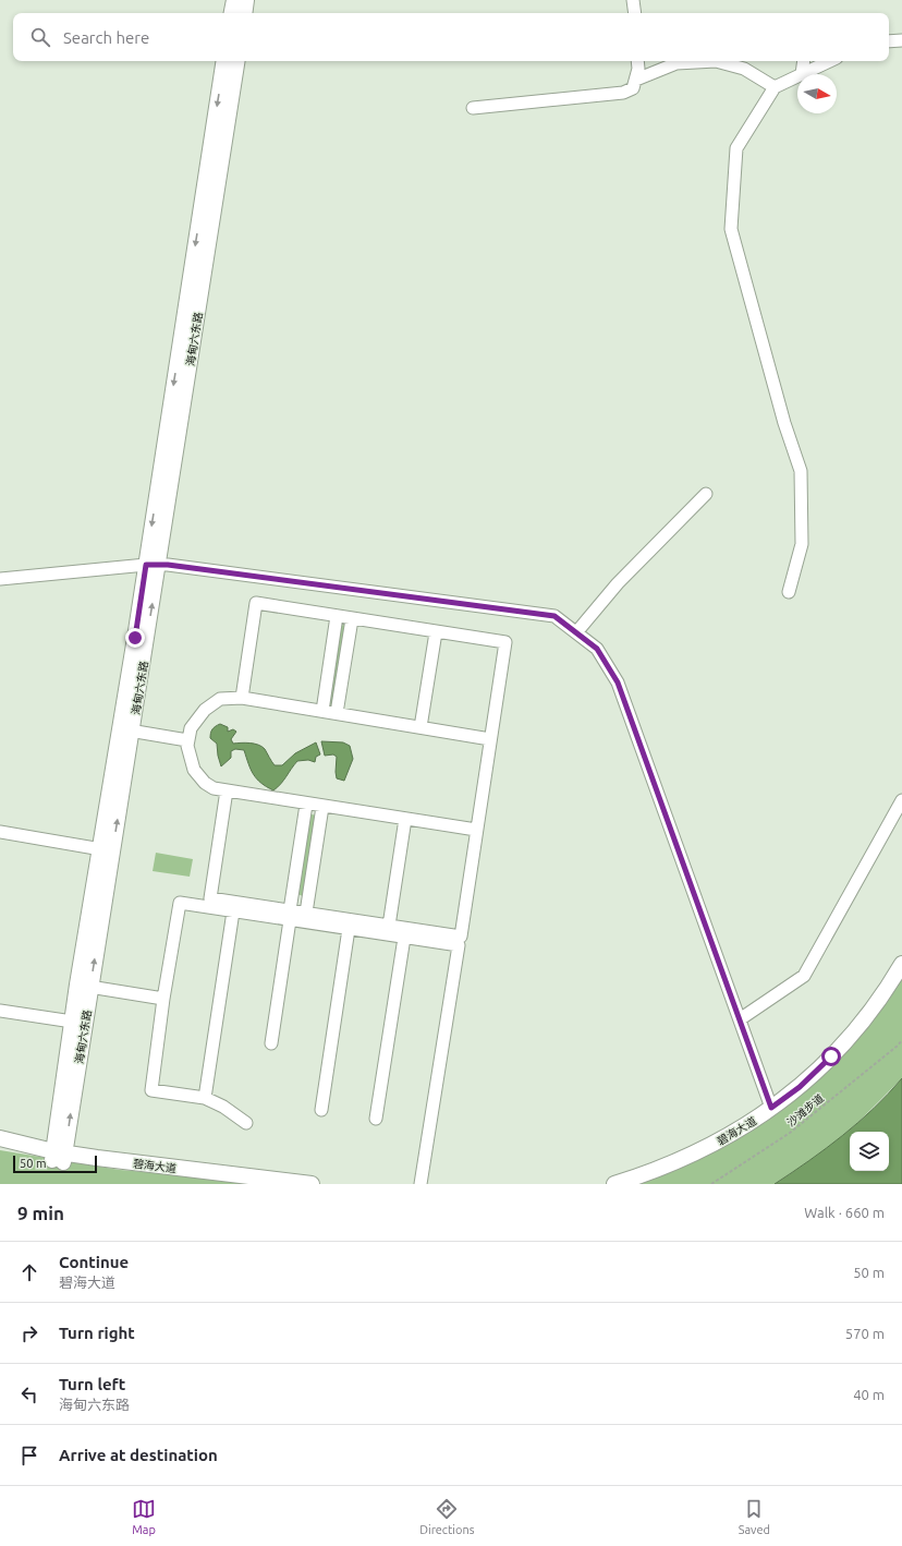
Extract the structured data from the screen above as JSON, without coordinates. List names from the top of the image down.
{
  "streets": {
    "main road": ["海甸六东路", "碧海大道"],
    "path": ["沙滩步道"]
  },
  "crossings": [
    ["海甸六东路", "碧海大道"]
  ],
  "scale_bar": "50 m",
  "north": "right",
  "page": {
    "search": "Search here",
    "scale": "50 m",
    "heading": ["9 min", "Walk · 660 m"],
    "list": [
      ["Continue", "碧海大道", "50 m"],
      ["Turn right", "570 m"],
      ["Turn left", "海甸六东路", "40 m"],
      "Arrive at destination"
    ],
    "nav": ["Map", "Directions", "Saved"]
  }
}
